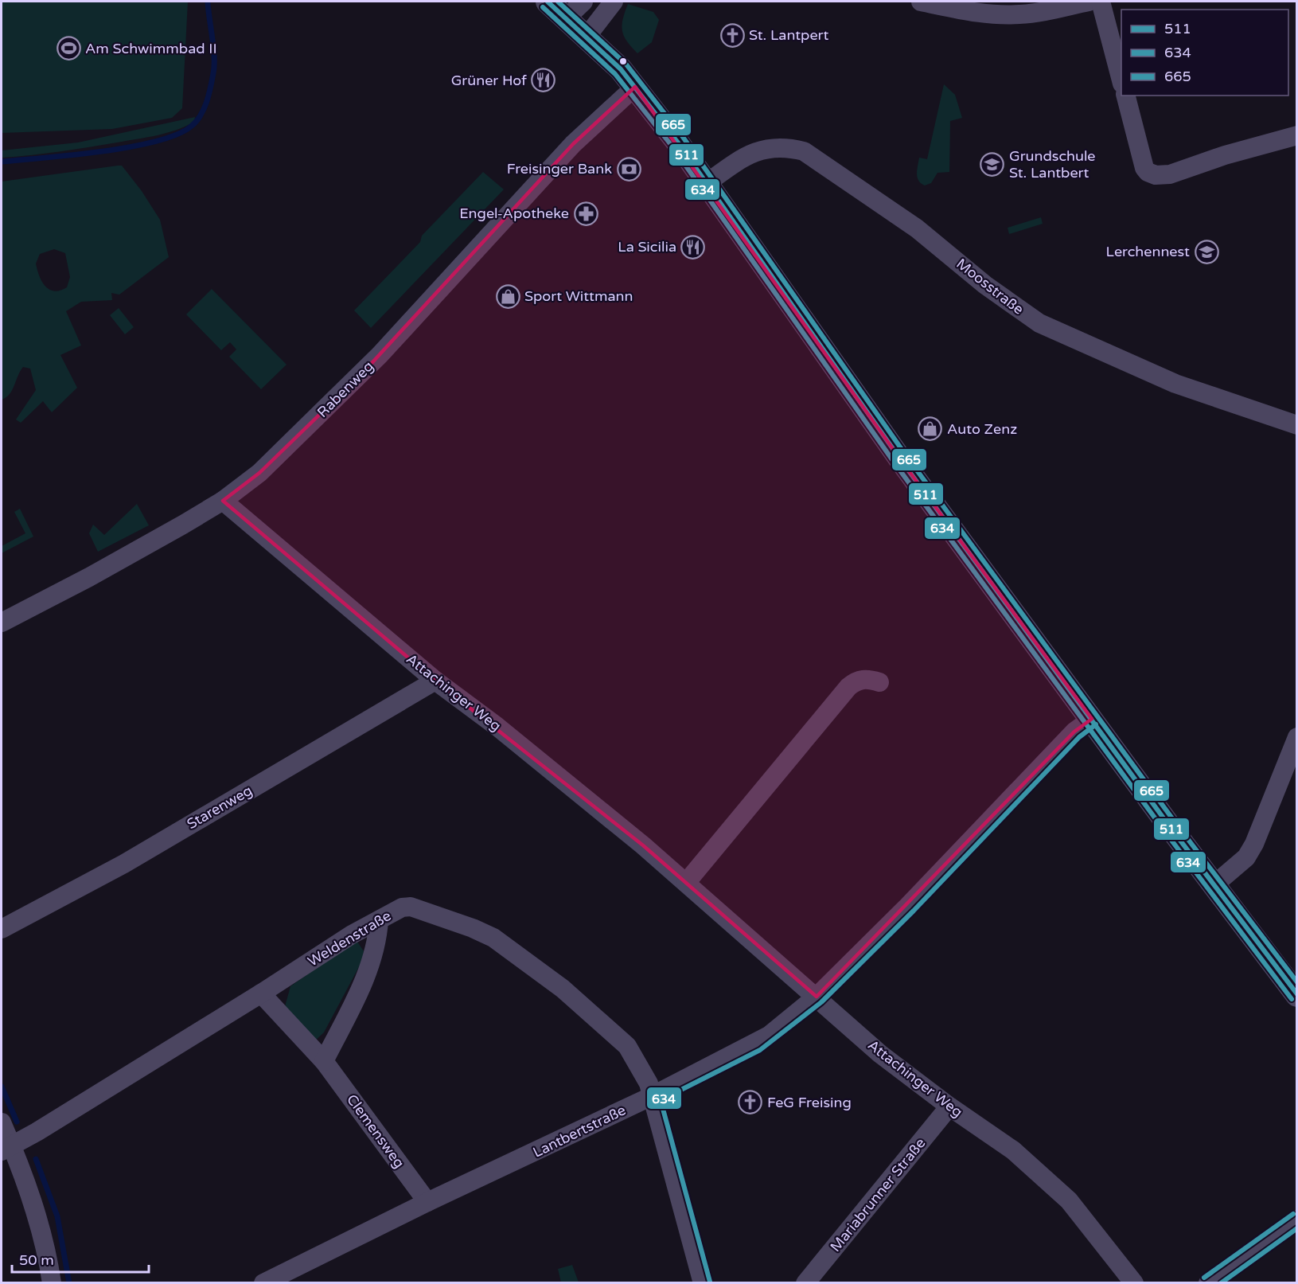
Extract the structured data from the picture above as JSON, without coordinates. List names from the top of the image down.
{
  "streets": {
    "street": [
      "Moosstraße",
      "Rabenweg",
      "Attachinger Weg",
      "Starenweg",
      "Weldenstraße",
      "Clemensweg",
      "Lantbertstraße",
      "Mariabrunner Straße"
    ]
  },
  "crossings": [
    ["Rabenweg", "Attachinger Weg"],
    ["Attachinger Weg", "Starenweg"],
    ["Attachinger Weg", "Lantbertstraße"],
    ["Attachinger Weg", "Mariabrunner Straße"],
    ["Weldenstraße", "Clemensweg"],
    ["Weldenstraße", "Lantbertstraße"],
    ["Clemensweg", "Lantbertstraße"]
  ],
  "places": {
    "church": ["St. Lantpert", "FeG Freising"],
    "sports": ["Am Schwimmbad II"],
    "restaurant": ["Grüner Hof", "La Sicilia"],
    "school or university": ["Grundschule St. Lantbert", "Lerchennest"],
    "bank": ["Freisinger Bank"],
    "pharmacy": ["Engel-Apotheke"],
    "shop": ["Sport Wittmann", "Auto Zenz"]
  },
  "lines": ["transit line 511", "transit line 665", "transit line 634"],
  "legend": ["511", "634", "665"],
  "scale_bar": "50 m"
}
